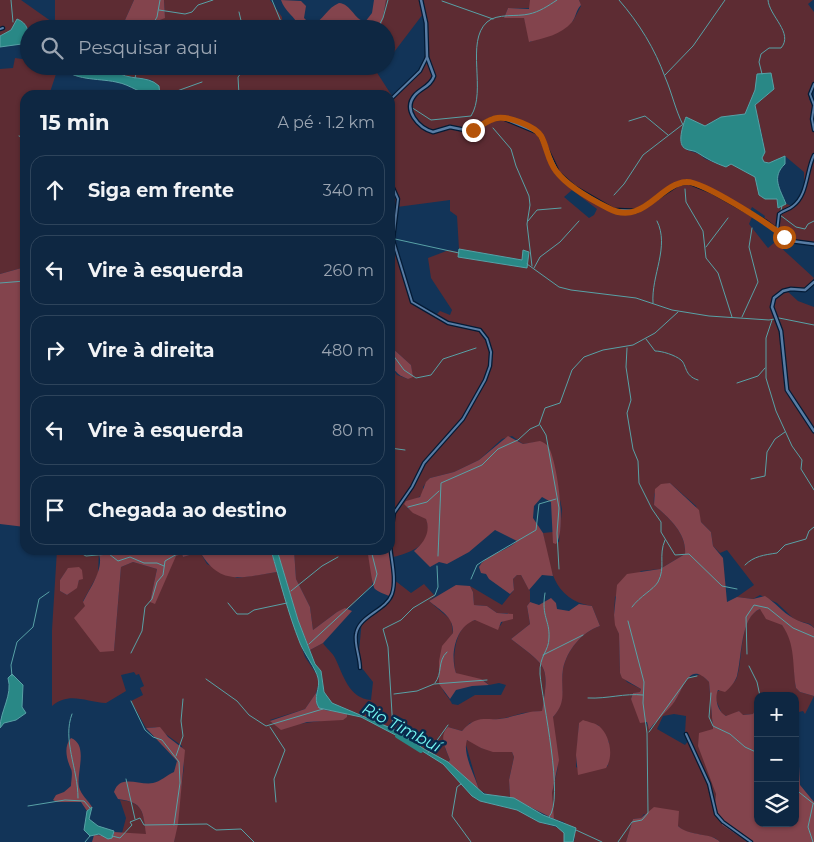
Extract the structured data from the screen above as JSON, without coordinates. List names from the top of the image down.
{
  "water": ["Rio Timbuí"],
  "page": {
    "search": "Pesquisar aqui",
    "heading": ["15 min", "A pé · 1.2 km"],
    "list": [
      ["Siga em frente", "340 m"],
      ["Vire à esquerda", "260 m"],
      ["Vire à direita", "480 m"],
      ["Vire à esquerda", "80 m"],
      "Chegada ao destino"
    ],
    "map_buttons": ["+", "−"]
  }
}
